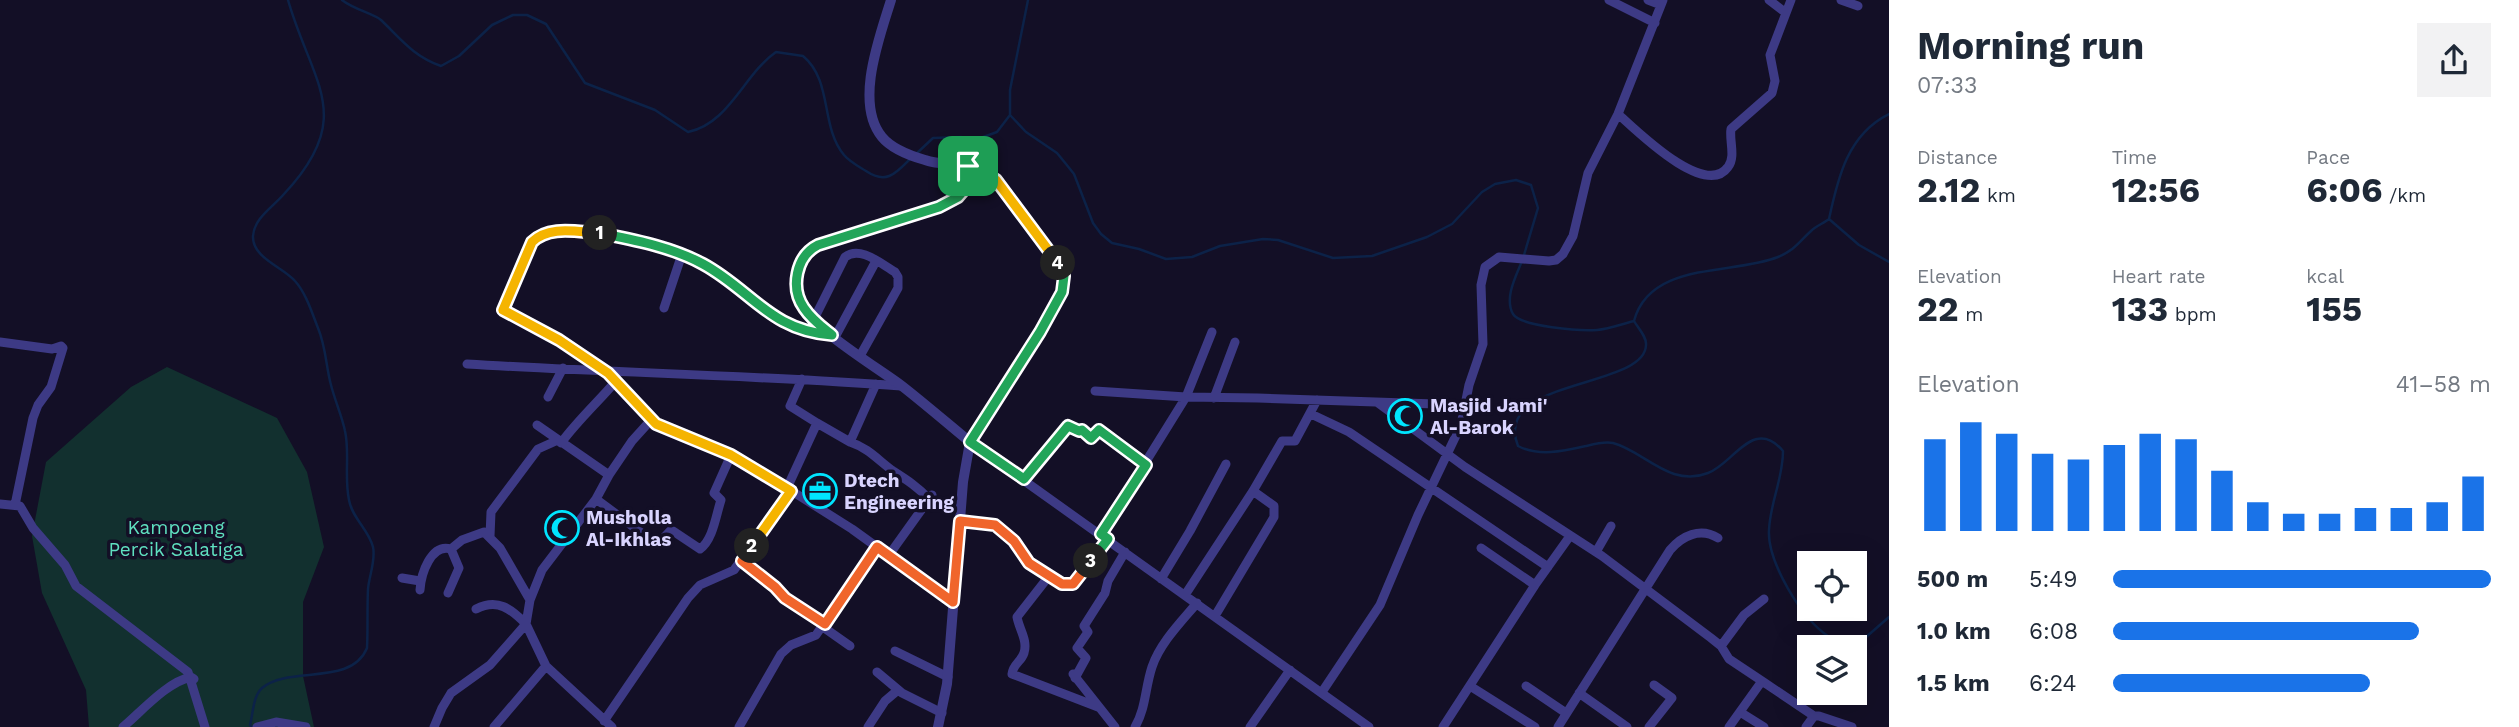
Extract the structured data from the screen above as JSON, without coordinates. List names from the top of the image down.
{
  "parks": ["Kampoeng Percik Salatiga"],
  "places": {
    "mosque": ["Masjid Jami' Al-Barok", "Musholla Al-Ikhlas"],
    "office": ["Dtech Engineering"]
  },
  "page": {
    "heading": ["Morning run", "07:33"],
    "stats": [
      ["Distance", "2.12 km"],
      ["Time", "12:56"],
      ["Pace", "6:06 /km"],
      ["Elevation", "22 m"],
      ["Heart rate", "133 bpm"],
      ["kcal", "155"]
    ],
    "pins": [
      "1",
      "4",
      "2",
      "3"
    ],
    "chart": ["Elevation", "41–58 m"],
    "list": [
      {
        "name": "500 m",
        "note": "5:49"
      },
      {
        "name": "1.0 km",
        "note": "6:08"
      },
      {
        "name": "1.5 km",
        "note": "6:24"
      }
    ]
  }
}
